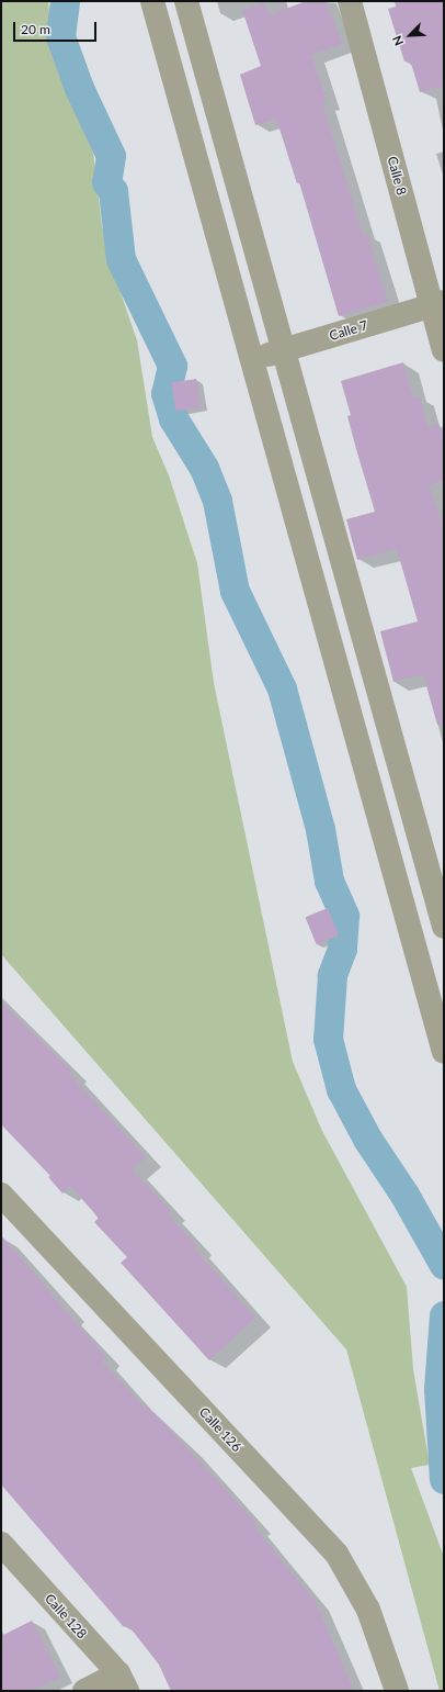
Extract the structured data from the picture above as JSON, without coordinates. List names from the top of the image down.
{
  "streets": {
    "street": [
      "Calle 8",
      "Calle 7",
      "Calle 126",
      "Calle 128"
    ]
  },
  "crossings": [
    ["Calle 8", "Calle 7"]
  ],
  "scale_bar": "20 m",
  "north": "bottom left"
}
